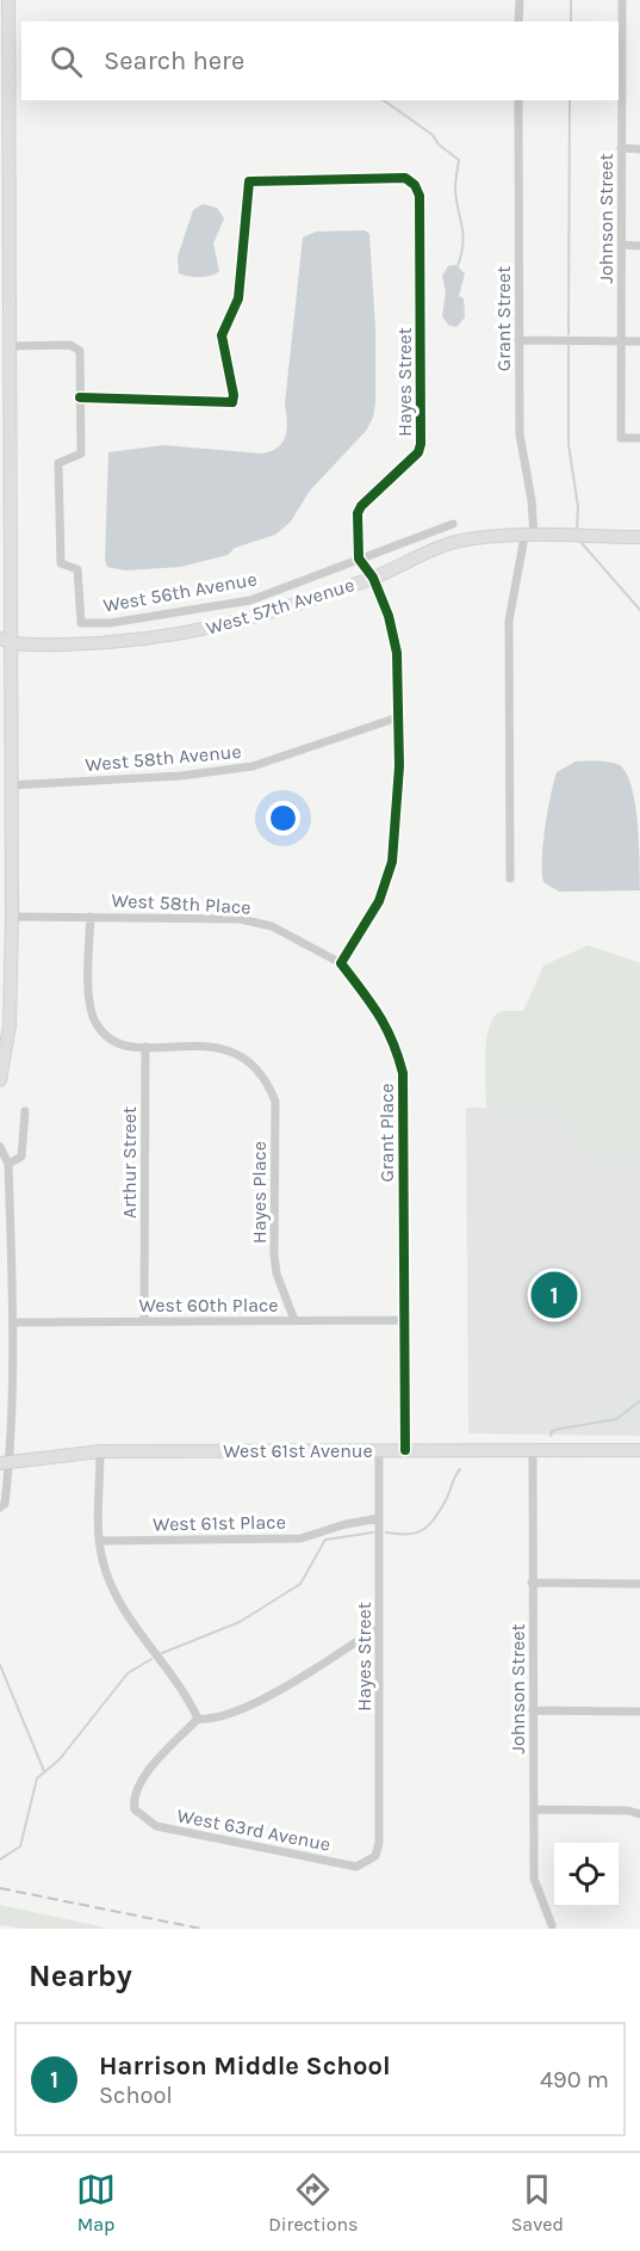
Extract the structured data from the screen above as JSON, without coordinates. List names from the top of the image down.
{
  "streets": {
    "main road": ["West 57th Avenue", "West 61st Avenue"],
    "street": [
      "Johnson Street",
      "Grant Street",
      "Hayes Street",
      "West 56th Avenue",
      "West 58th Avenue",
      "West 58th Place",
      "Grant Place",
      "Arthur Street",
      "Hayes Place",
      "West 60th Place",
      "West 61st Place",
      "West 63rd Avenue"
    ]
  },
  "crossings": [
    ["Johnson Street", "West 61st Avenue"],
    ["Grant Street", "West 57th Avenue"],
    ["Hayes Street", "West 56th Avenue"],
    ["Hayes Street", "West 61st Avenue"],
    ["Hayes Street", "West 61st Place"],
    ["Hayes Street", "West 63rd Avenue"],
    ["West 58th Place", "Grant Place"],
    ["Grant Place", "West 60th Place"],
    ["Grant Place", "West 61st Avenue"],
    ["Arthur Street", "Hayes Place"],
    ["Arthur Street", "West 60th Place"],
    ["Hayes Place", "West 60th Place"]
  ],
  "page": {
    "search": "Search here",
    "pins": "1",
    "heading": "Nearby",
    "list": [
      {
        "mark": "1",
        "name": "Harrison Middle School",
        "note": "School",
        "value": "490 m"
      }
    ],
    "nav": ["Map", "Directions", "Saved"]
  }
}
